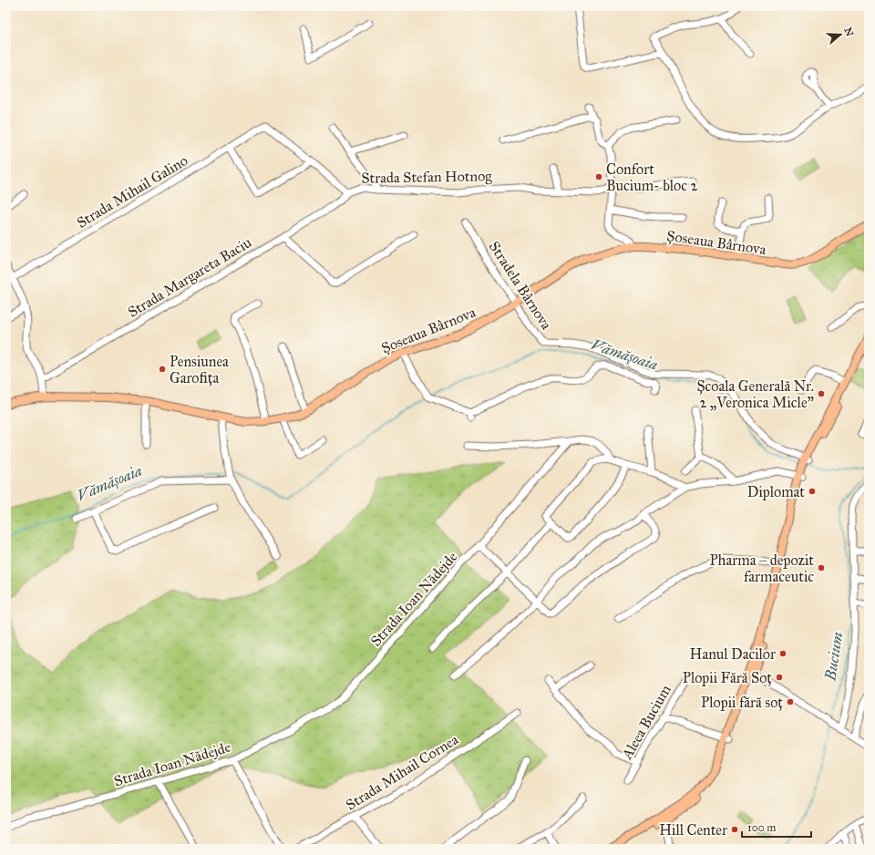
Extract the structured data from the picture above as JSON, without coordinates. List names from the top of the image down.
{
  "streets": {
    "main road": ["Șoseaua Bârnova"],
    "street": [
      "Strada Stefan Hotnog",
      "Strada Mihail Galino",
      "Strada Margareta Baciu",
      "Stradela Bârnova",
      "Strada Ioan Nădejde",
      "Aleea Bucium",
      "Strada Mihail Cornea"
    ]
  },
  "crossings": [
    ["Strada Stefan Hotnog", "Strada Mihail Galino"],
    ["Strada Stefan Hotnog", "Strada Margareta Baciu"],
    ["Șoseaua Bârnova", "Stradela Bârnova"]
  ],
  "water": ["Vămășoaia", "Bucium"],
  "places": [
    "Confort Bucium- bloc 2",
    "Pensiunea Garofița",
    "Școala Generală Nr. 2 „Veronica Micle”",
    "Diplomat",
    "Pharma – depozit farmaceutic",
    "Hanul Dacilor",
    "Plopii Fără Soț",
    "Plopii fără soț",
    "Hill Center"
  ],
  "scale_bar": "100 m",
  "north": "right"
}
